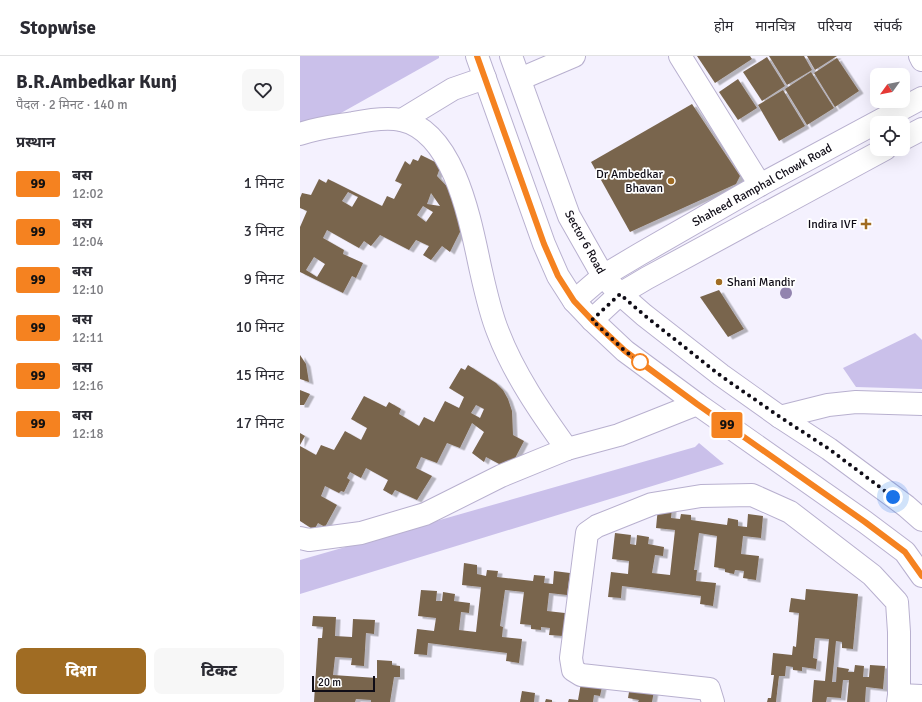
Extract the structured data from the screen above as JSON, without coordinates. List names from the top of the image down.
{
  "streets": {
    "street": ["Shaheed Ramphal Chowk Road", "Sector 6 Road"]
  },
  "crossings": [
    ["Shaheed Ramphal Chowk Road", "Sector 6 Road"]
  ],
  "places": {
    "other": ["Dr Ambedkar Bhavan", "Shani Mandir"],
    "health": ["Indira IVF"]
  },
  "lines": ["bus line 99"],
  "scale_bar": "20 m",
  "north": "bottom left",
  "page": {
    "header": "Stopwise",
    "nav": [
      "होम",
      "मानचित्र",
      "परिचय",
      "संपर्क"
    ],
    "heading": [
      ["B.R.Ambedkar Kunj", "पैदल · 2 मिनट · 140 m"],
      "प्रस्थान"
    ],
    "on_map": "99",
    "list": [
      {
        "mark": "99",
        "name": "बस",
        "note": "12:02",
        "value": "1 मिनट"
      },
      {
        "mark": "99",
        "name": "बस",
        "note": "12:04",
        "value": "3 मिनट"
      },
      {
        "mark": "99",
        "name": "बस",
        "note": "12:10",
        "value": "9 मिनट"
      },
      {
        "mark": "99",
        "name": "बस",
        "note": "12:11",
        "value": "10 मिनट"
      },
      {
        "mark": "99",
        "name": "बस",
        "note": "12:16",
        "value": "15 मिनट"
      },
      {
        "mark": "99",
        "name": "बस",
        "note": "12:18",
        "value": "17 मिनट"
      }
    ],
    "buttons": ["दिशा", "टिकट"],
    "scale": "20 m"
  }
}
